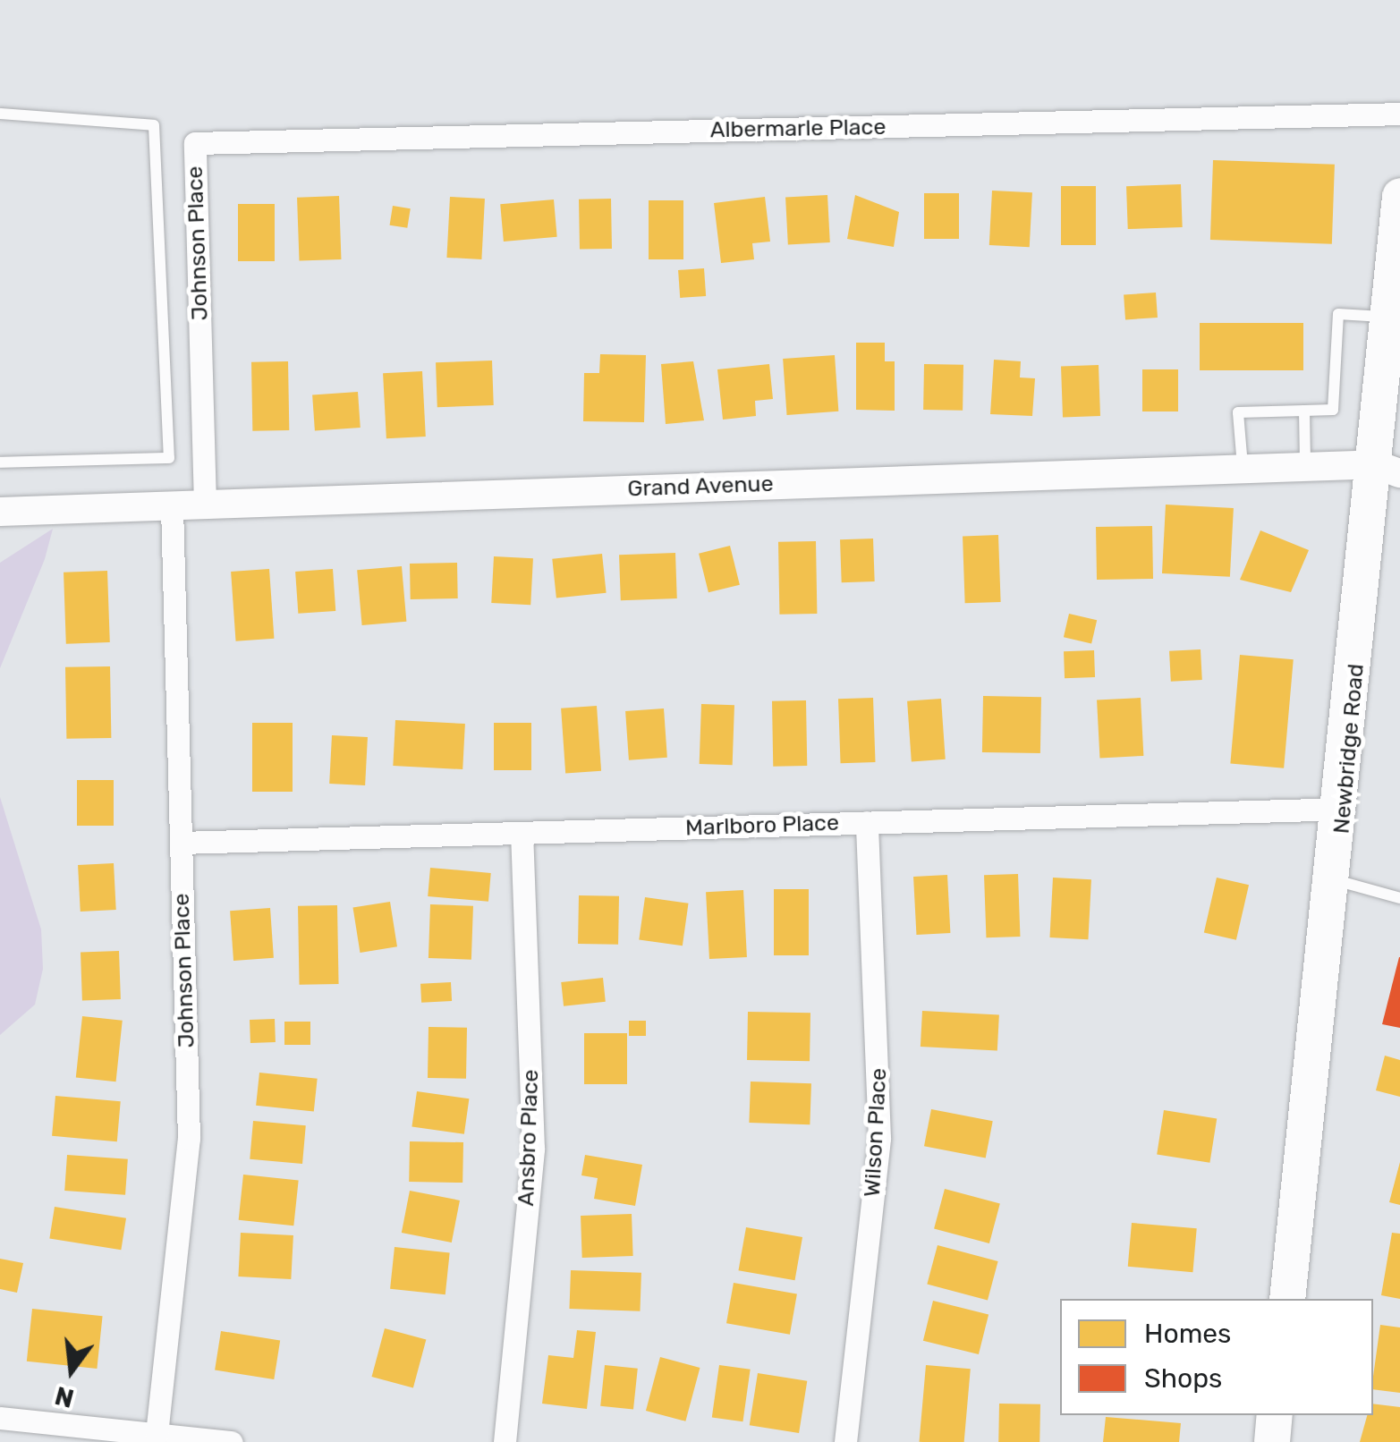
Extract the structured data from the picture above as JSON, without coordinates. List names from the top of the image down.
{
  "streets": {
    "main road": ["Newbridge Road"],
    "street": [
      "Albermarle Place",
      "Johnson Place",
      "Grand Avenue",
      "Marlboro Place",
      "Wilson Place",
      "Ansbro Place"
    ]
  },
  "crossings": [
    ["Albermarle Place", "Johnson Place"],
    ["Johnson Place", "Grand Avenue"],
    ["Johnson Place", "Marlboro Place"],
    ["Grand Avenue", "Newbridge Road"],
    ["Newbridge Road", "Marlboro Place"],
    ["Marlboro Place", "Wilson Place"],
    ["Marlboro Place", "Ansbro Place"]
  ],
  "legend": ["Homes", "Shops"],
  "north": "bottom"
}
